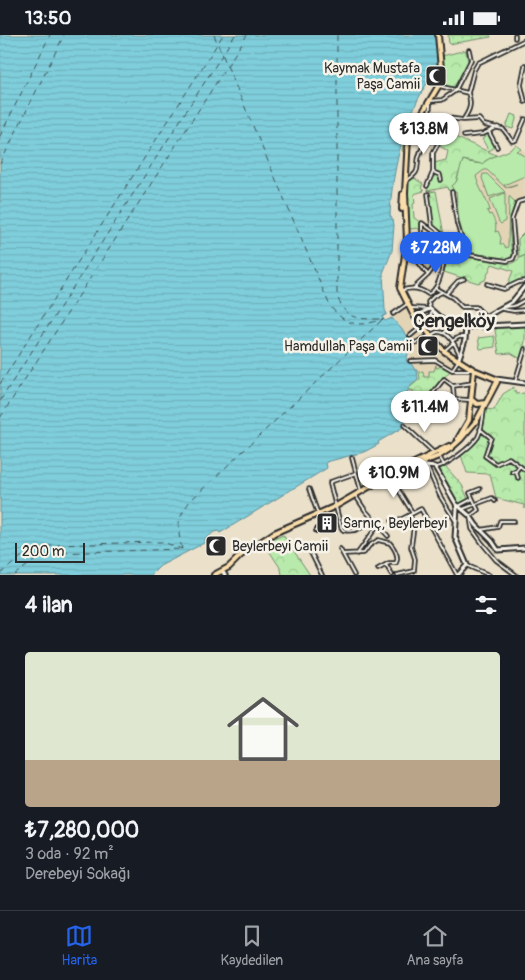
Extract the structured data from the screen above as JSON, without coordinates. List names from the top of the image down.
{
  "districts": ["Çengelköy"],
  "places": {
    "mosque": ["Kaymak Mustafa Paşa Camii", "Hamdullah Paşa Camii", "Beylerbeyi Camii"],
    "building": ["Sarnıç, Beylerbeyi"]
  },
  "scale_bar": "200 m",
  "page": {
    "status": "13:50",
    "price": [
      "₺13.8M",
      "₺7.28M",
      "₺11.4M",
      "₺10.9M"
    ],
    "scale": "200 m",
    "heading": "4 ilan",
    "list": [
      {
        "name": "₺7,280,000",
        "note": "3 oda · 92 m² · Derebeyi Sokağı"
      }
    ],
    "tabs": ["Harita", "Kaydedilen", "Ana sayfa"]
  }
}
